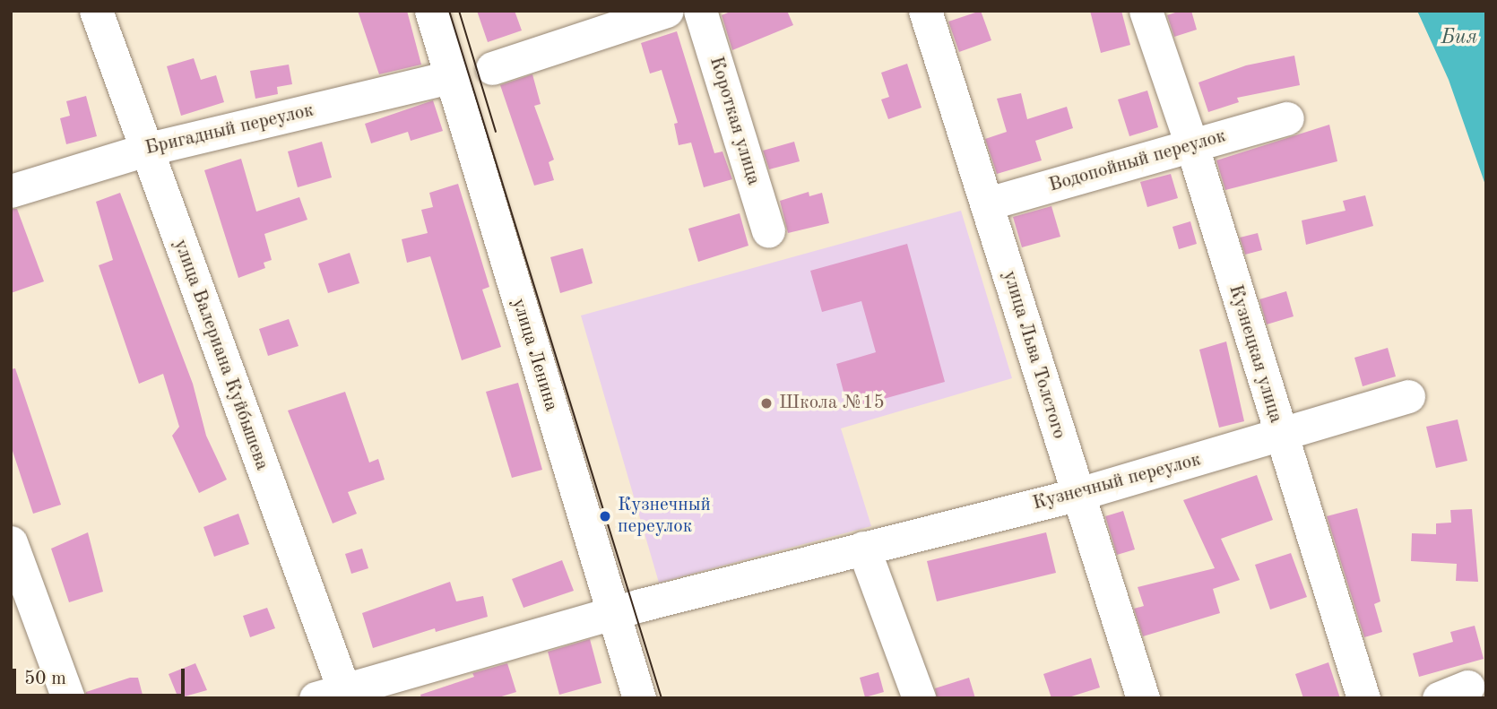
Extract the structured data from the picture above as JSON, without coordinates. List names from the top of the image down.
{
  "streets": {
    "street": [
      "Короткая улица",
      "Бригадный переулок",
      "Водопойный переулок",
      "Кузнецкая улица",
      "улица Валериана Куйбышева",
      "улица Ленина",
      "улица Льва Толстого",
      "Кузнечный переулок"
    ]
  },
  "crossings": [
    ["Бригадный переулок", "улица Валериана Куйбышева"],
    ["Бригадный переулок", "улица Ленина"],
    ["Водопойный переулок", "Кузнецкая улица"],
    ["Водопойный переулок", "улица Льва Толстого"],
    ["Кузнецкая улица", "Кузнечный переулок"],
    ["улица Валериана Куйбышева", "Кузнечный переулок"],
    ["улица Ленина", "Кузнечный переулок"],
    ["улица Льва Толстого", "Кузнечный переулок"]
  ],
  "water": ["Бия"],
  "places": ["Школа №15", "Кузнечный переулок"],
  "scale_bar": "50 m"
}
